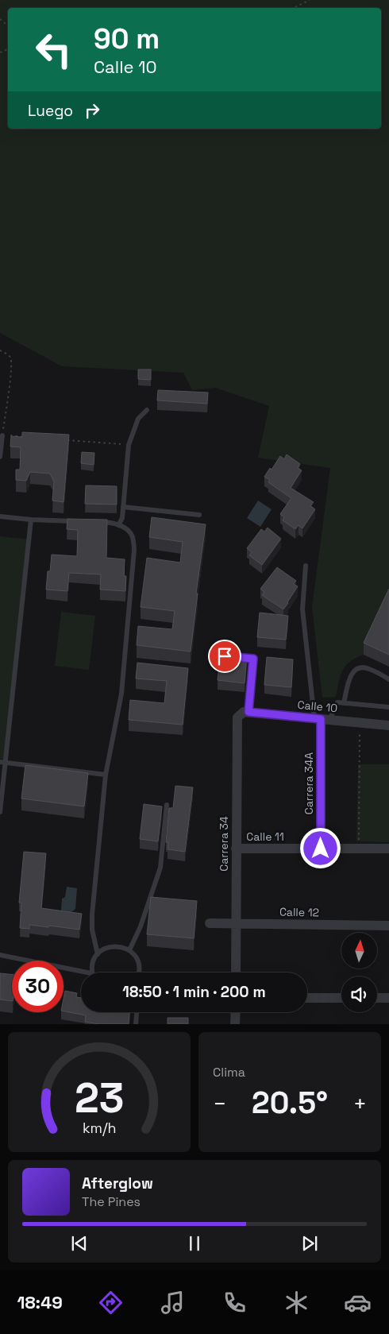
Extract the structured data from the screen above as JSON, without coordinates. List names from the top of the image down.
{
  "streets": {
    "street": [
      "Calle 10",
      "Carrera 34A",
      "Calle 11",
      "Carrera 34",
      "Calle 12"
    ]
  },
  "crossings": [
    ["Calle 10", "Carrera 34A"],
    ["Calle 10", "Carrera 34"],
    ["Carrera 34A", "Calle 11"],
    ["Calle 11", "Carrera 34"],
    ["Carrera 34", "Calle 12"]
  ],
  "north": "top",
  "page": {
    "turn": ["90 m", "Calle 10"],
    "then": "Luego",
    "limit": "30",
    "trip": "18:50 · 1 min · 200 m",
    "tile": "Clima",
    "heat": ["−", "20.5°", "+"],
    "song": ["Afterglow", "The Pines"],
    "tabs": "18:49",
    "gauge": ["23", "km/h"]
  }
}
